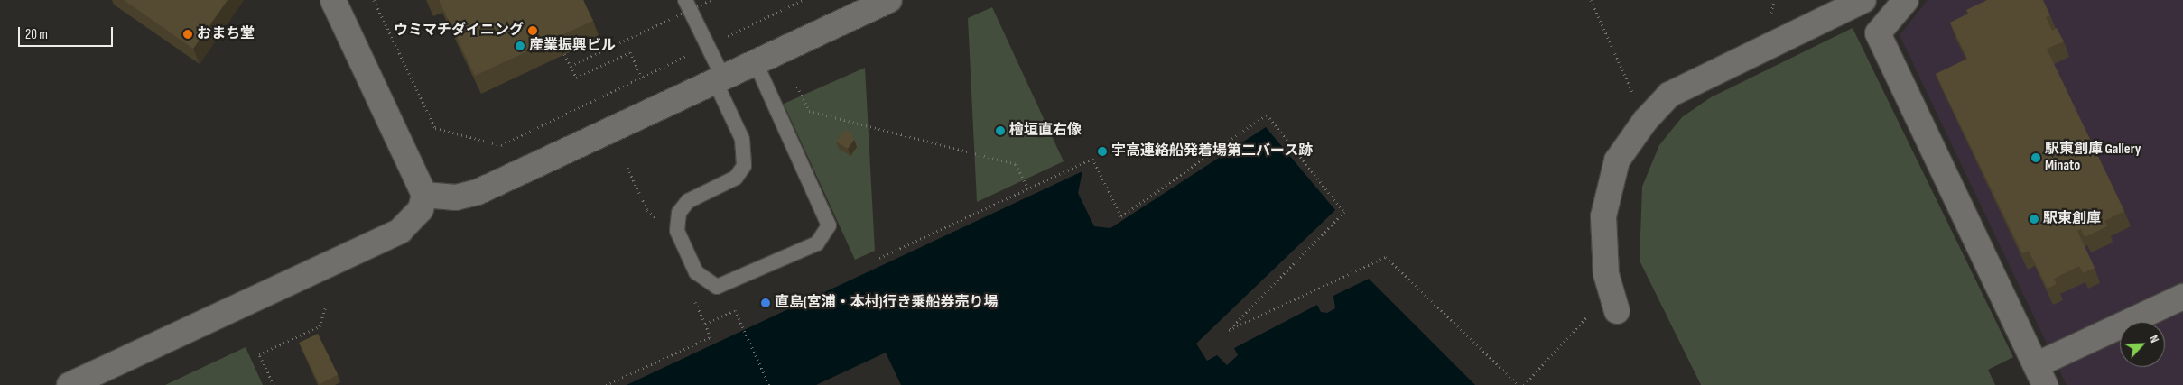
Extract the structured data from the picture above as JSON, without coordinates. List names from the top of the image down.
{
  "places": [
    "ウミマチダイニング",
    "おまち堂",
    "産業振興ビル",
    "檜垣直右像",
    "宇高連絡船発着場第二バース跡",
    "駅東創庫 Gallery Minato",
    "駅東創庫",
    "直島(宮浦・本村)行き乗船券売り場"
  ],
  "scale_bar": "20 m",
  "north": "top right"
}
